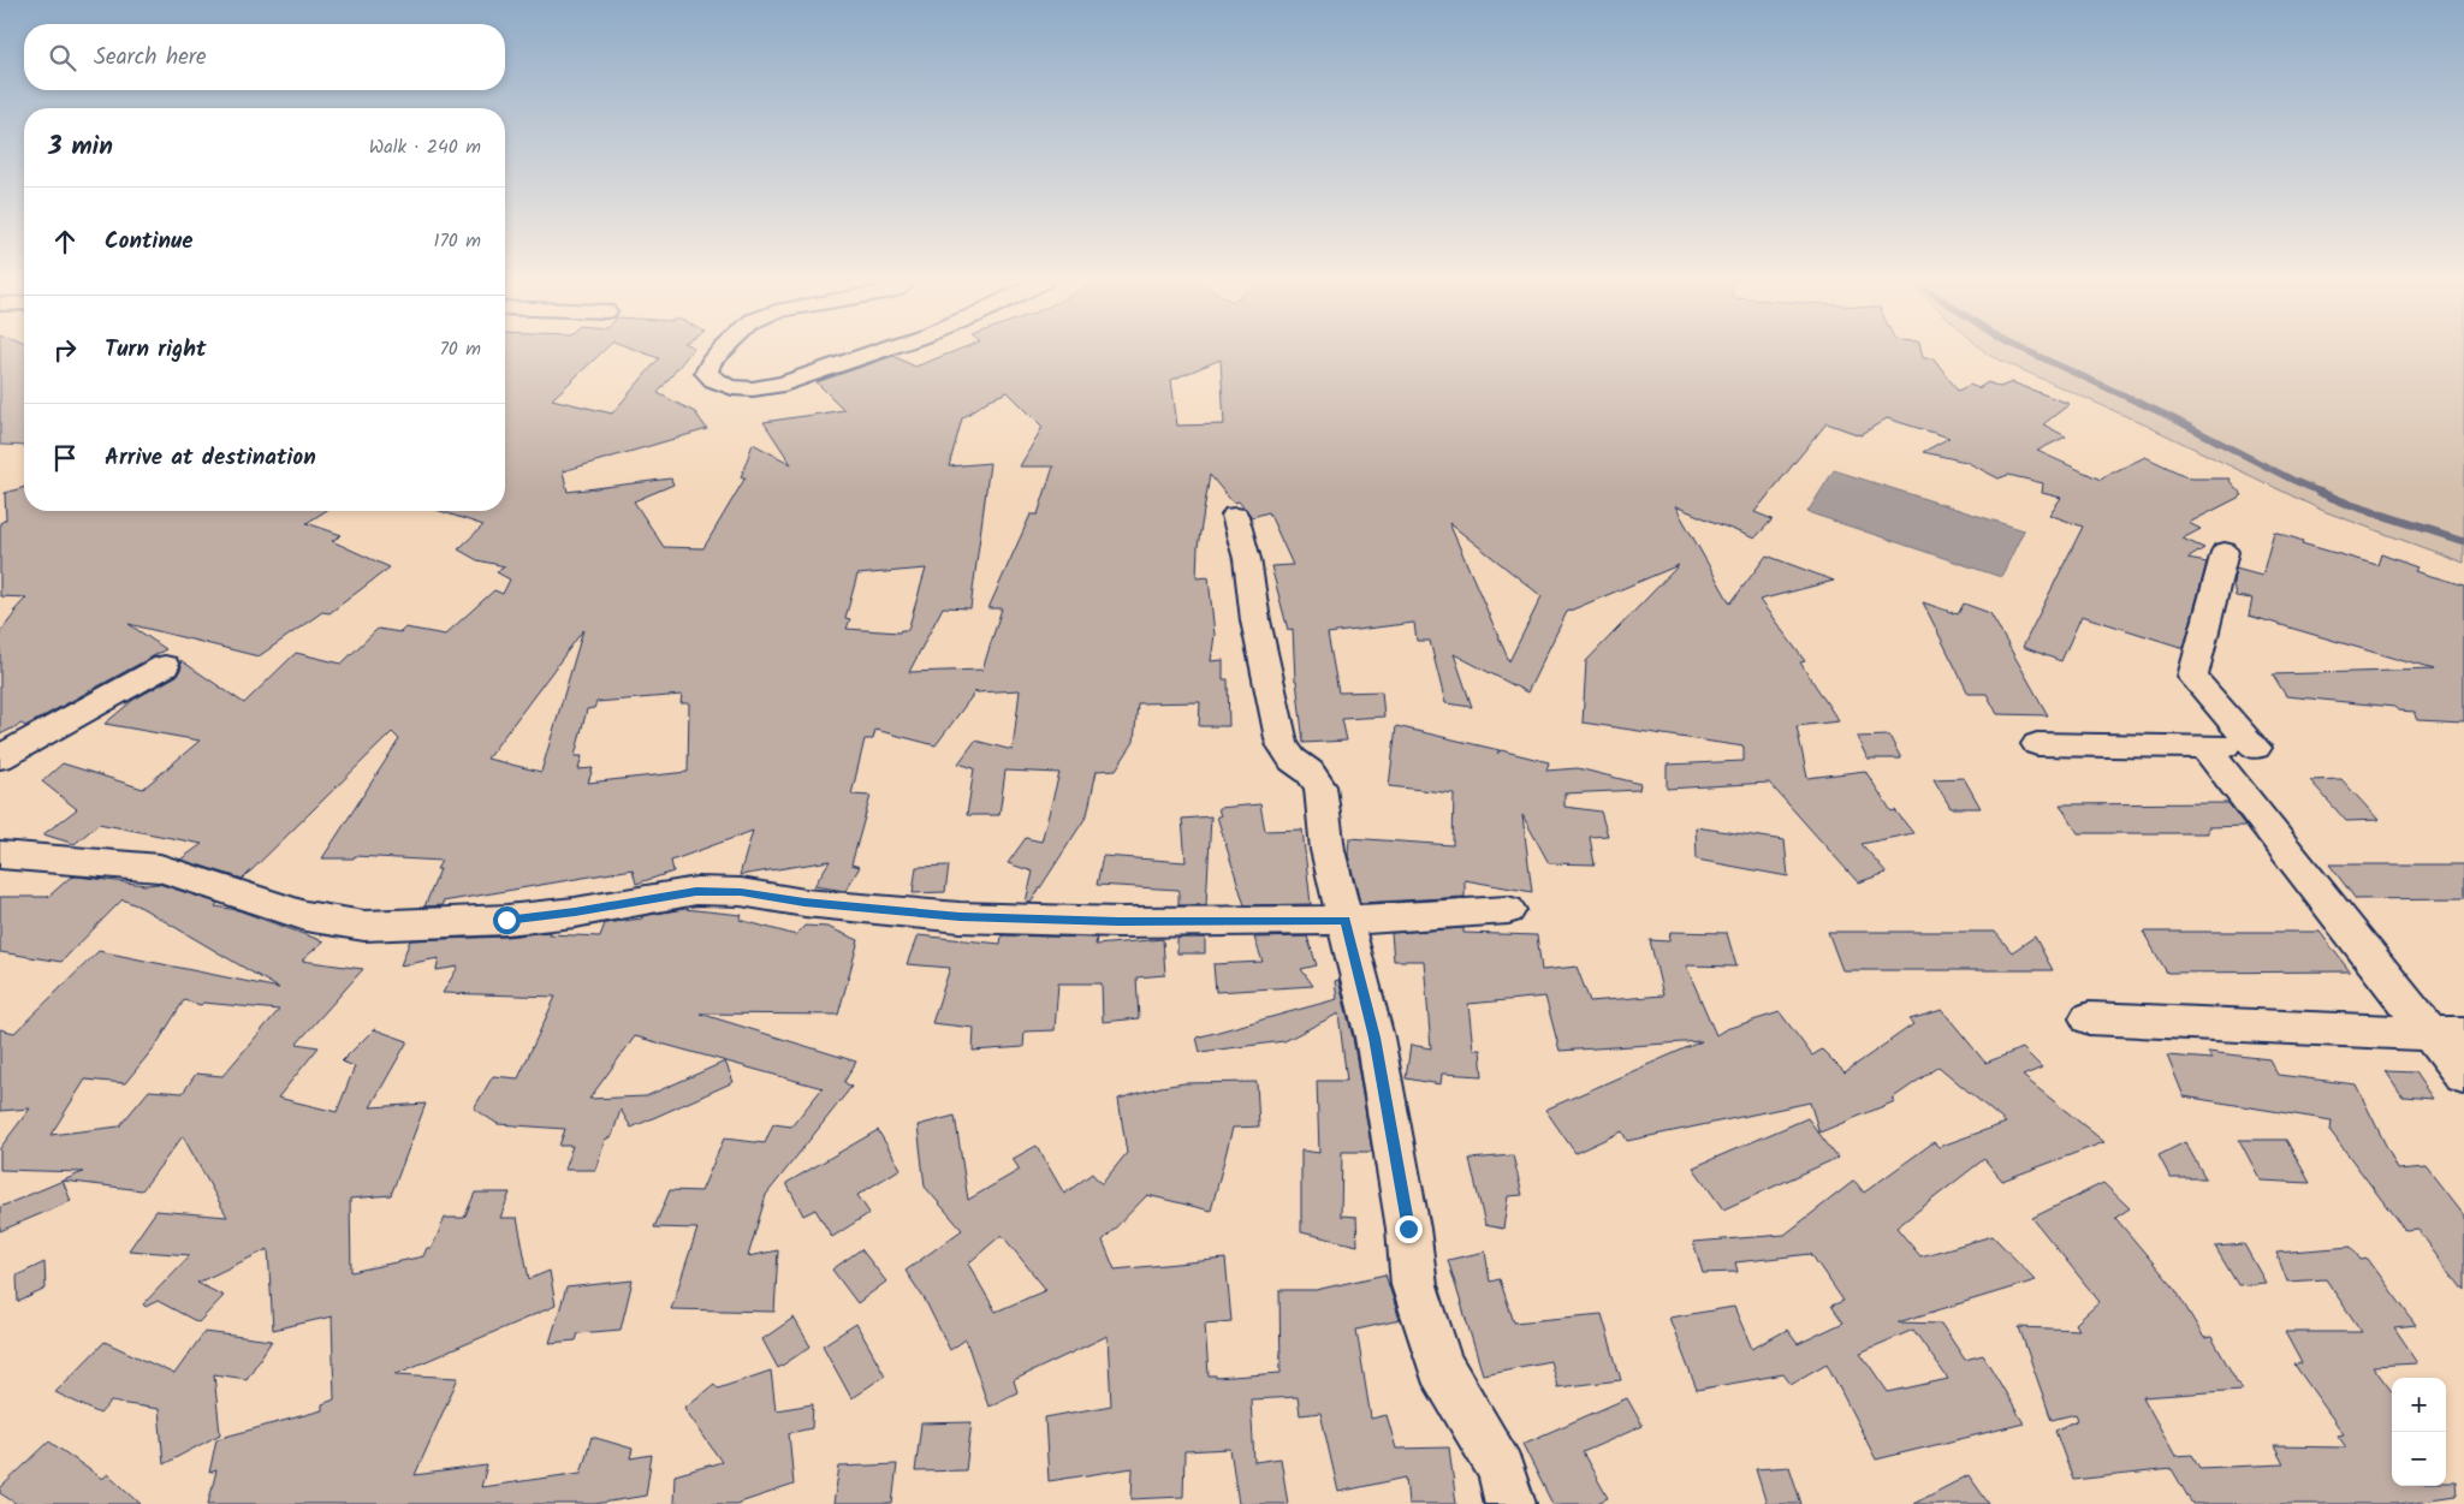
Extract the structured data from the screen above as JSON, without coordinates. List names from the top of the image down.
{
  "page": {
    "search": "Search here",
    "heading": ["3 min", "Walk · 240 m"],
    "list": [
      ["Continue", "170 m"],
      ["Turn right", "70 m"],
      "Arrive at destination"
    ],
    "map_buttons": ["+", "−"]
  }
}
